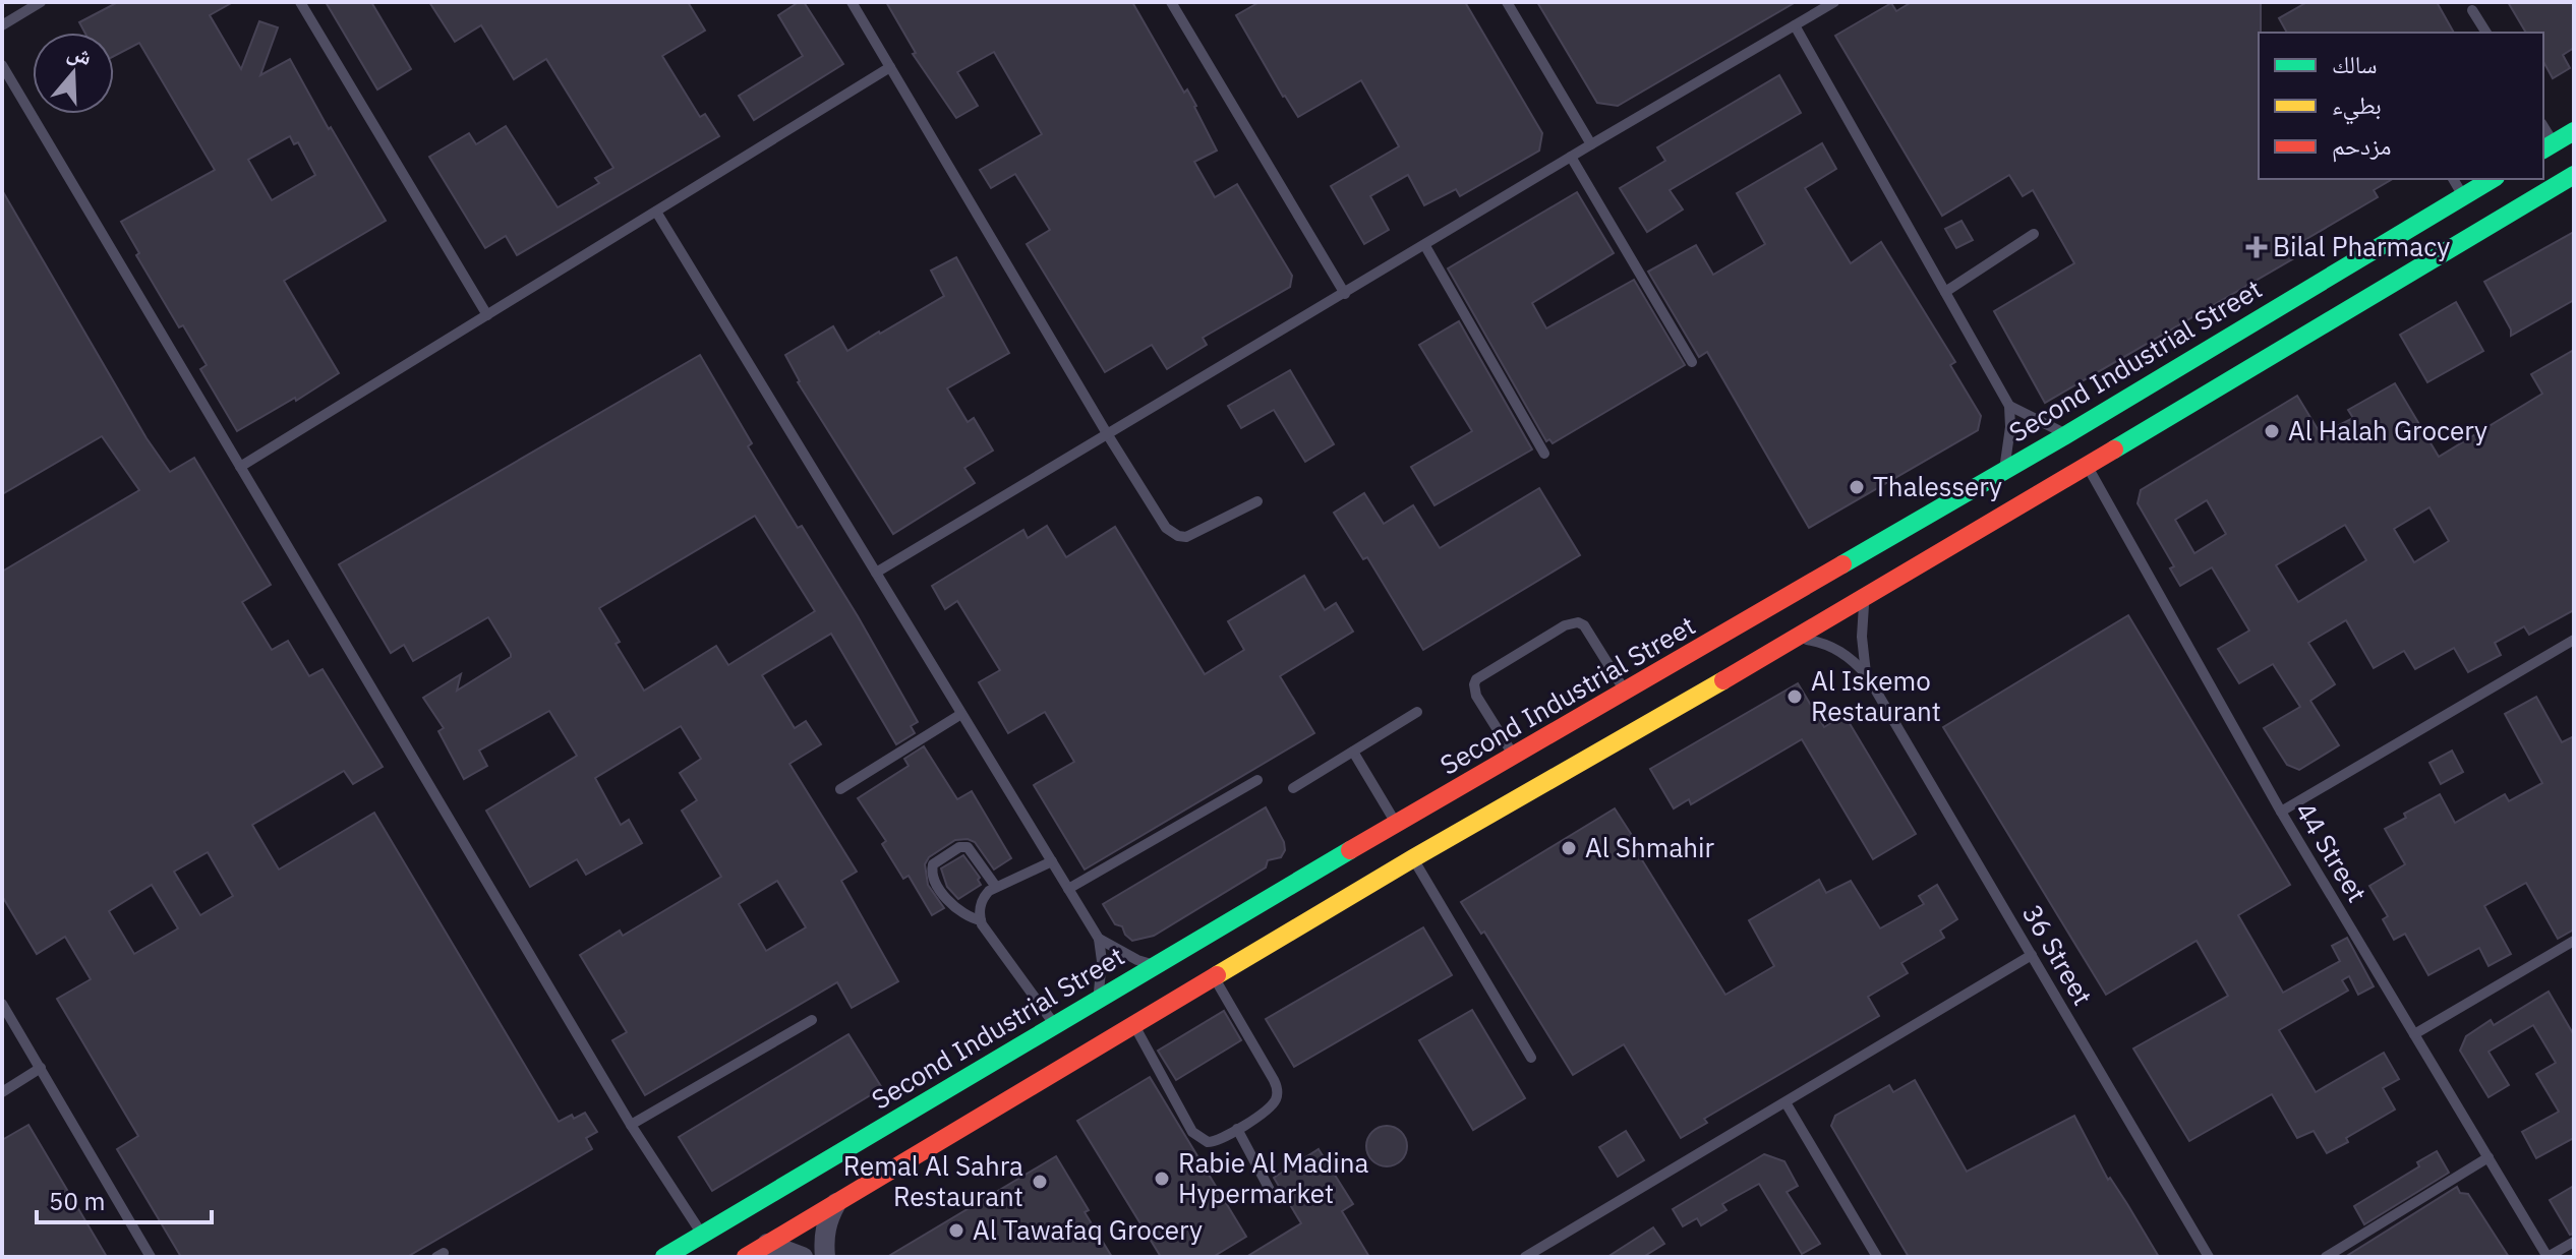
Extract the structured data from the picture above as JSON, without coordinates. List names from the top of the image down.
{
  "streets": {
    "main road": ["Second Industrial Street"],
    "lane": ["44 Street", "36 Street"]
  },
  "places": {
    "health": ["Bilal Pharmacy"],
    "other": [
      "Al Halah Grocery",
      "Thalessery",
      "Al Iskemo Restaurant",
      "Al Shmahir",
      "Rabie Al Madina Hypermarket",
      "Remal Al Sahra Restaurant",
      "Al Tawafaq Grocery"
    ]
  },
  "legend": ["سالك", "بطيء", "مزدحم"],
  "scale_bar": "50 m",
  "north": "top"
}
